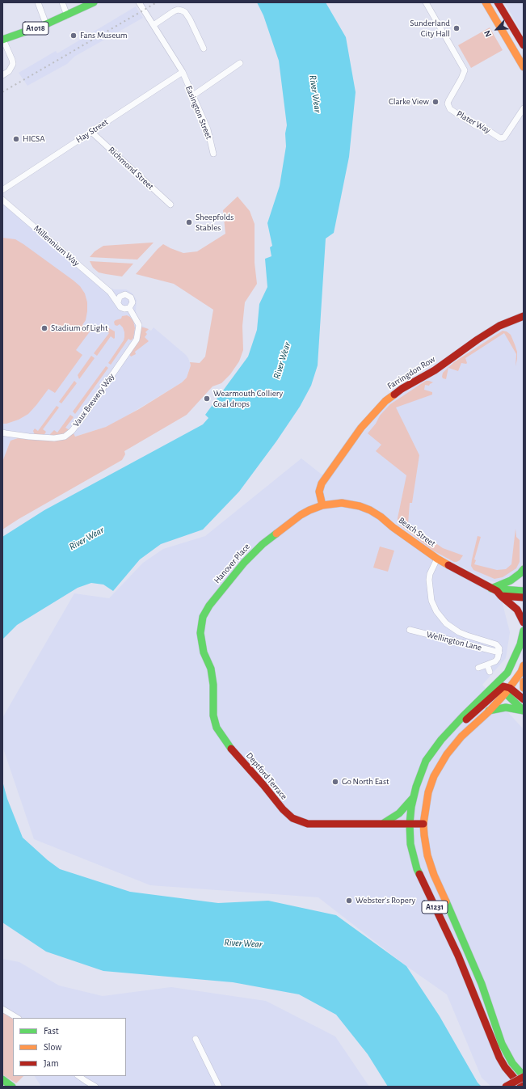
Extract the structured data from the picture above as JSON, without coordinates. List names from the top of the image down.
{
  "streets": {
    "main road": [
      "A1018",
      "Farringdon Row",
      "Beach Street",
      "Hanover Place",
      "Deptford Terrace",
      "A1231"
    ],
    "street": [
      "Easington Street",
      "Plater Way",
      "Hay Street",
      "Richmond Street",
      "Millennium Way",
      "Vaux Brewery Way",
      "Wellington Lane"
    ]
  },
  "crossings": [
    ["Easington Street", "Hay Street"],
    ["Hay Street", "Richmond Street"],
    ["Millennium Way", "Vaux Brewery Way"],
    ["Farringdon Row", "Beach Street"],
    ["Farringdon Row", "Hanover Place"],
    ["Beach Street", "Hanover Place"],
    ["Hanover Place", "Deptford Terrace"],
    ["Deptford Terrace", "A1231"]
  ],
  "water": ["River Wear"],
  "places": [
    "Sunderland City Hall",
    "Fans Museum",
    "Clarke View",
    "HICSA",
    "Sheepfolds Stables",
    "Stadium of Light",
    "Wearmouth Colliery Coal drops",
    "Go North East",
    "Webster's Ropery"
  ],
  "legend": ["Fast", "Slow", "Jam"],
  "north": "bottom left"
}
